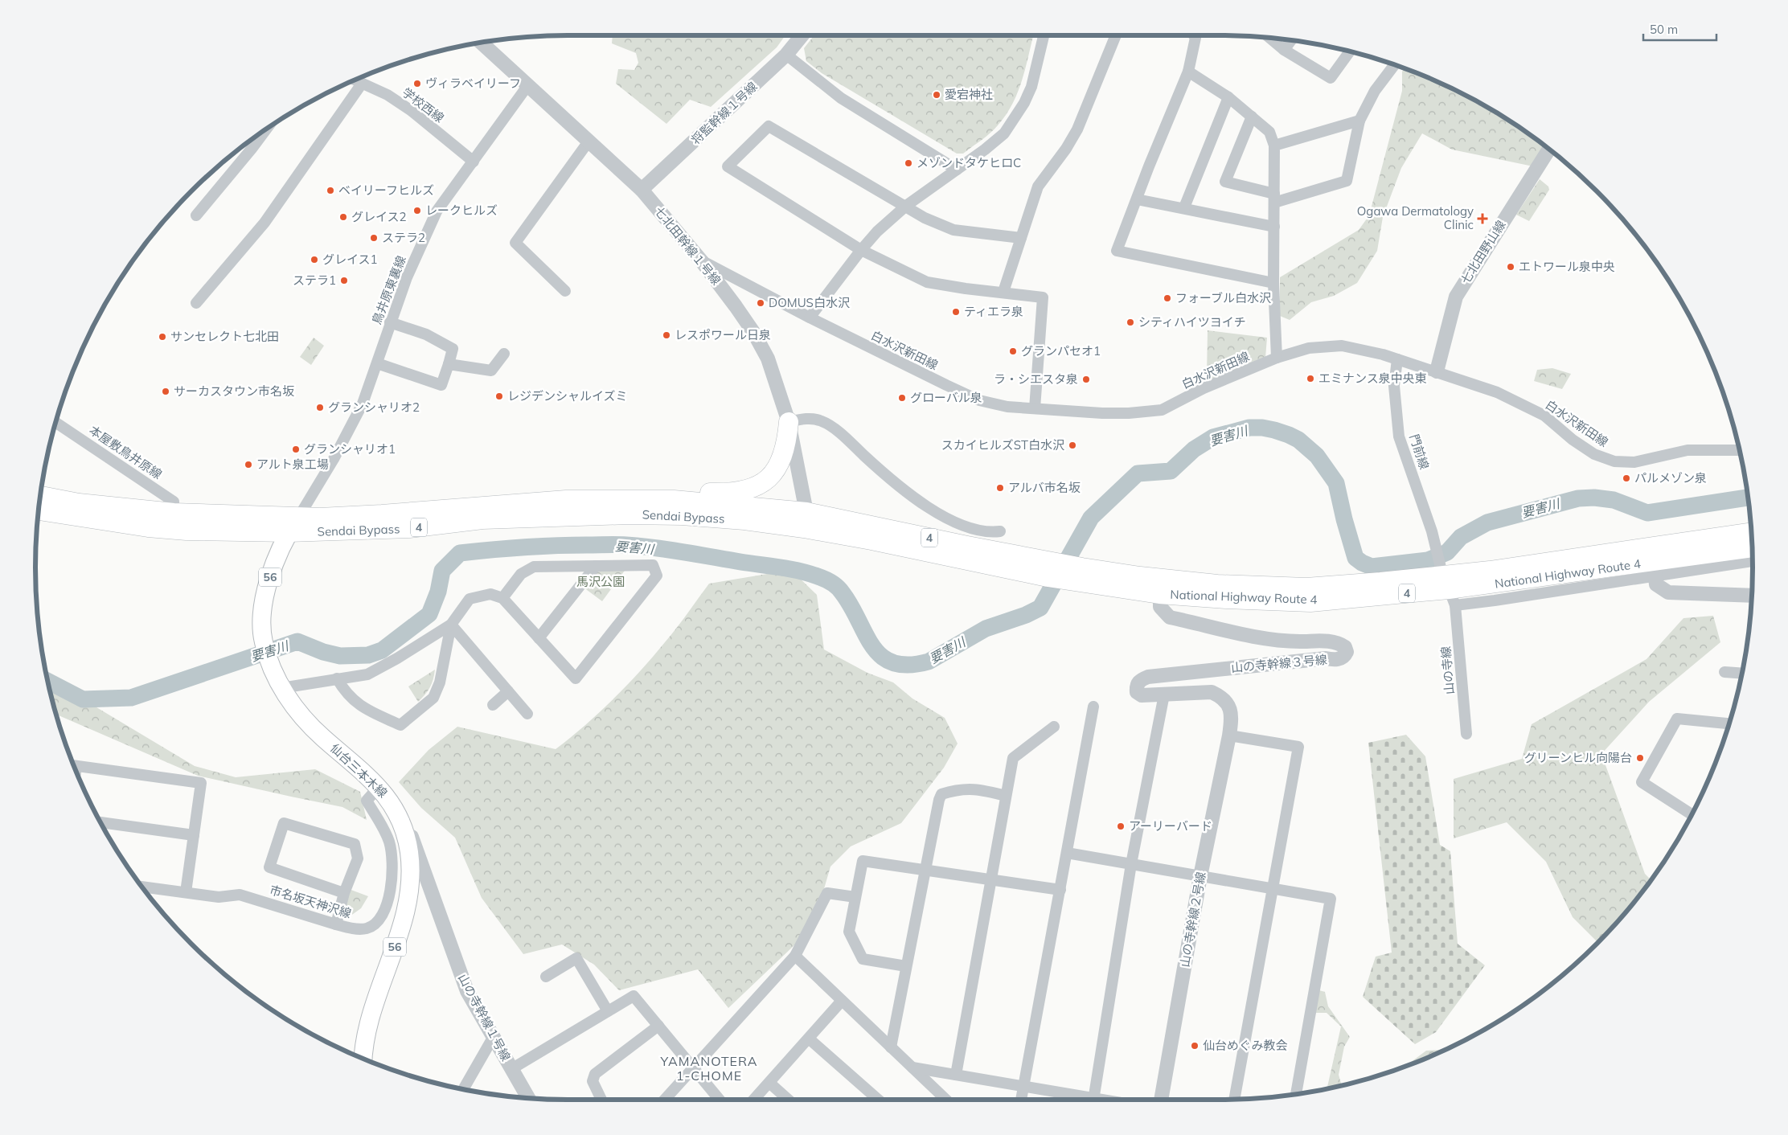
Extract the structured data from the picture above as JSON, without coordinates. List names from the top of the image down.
{
  "streets": {
    "highway": ["Sendai Bypass", "4", "National Highway Route 4"],
    "main road": ["56", "仙台三本木線"],
    "street": [
      "学校西線",
      "将監幹線１号線",
      "七北田幹線１号線",
      "七北田野山線",
      "鳥井原東裏線",
      "白水沢新田線",
      "門前線",
      "本屋敷鳥井原線",
      "山の寺幹線３号線",
      "山の寺線",
      "市名坂天神沢線",
      "山の寺幹線２号線",
      "山の寺幹線１号線"
    ]
  },
  "crossings": [
    ["学校西線", "鳥井原東裏線"],
    ["将監幹線１号線", "七北田幹線１号線"],
    ["七北田幹線１号線", "鳥井原東裏線"],
    ["七北田幹線１号線", "白水沢新田線"],
    ["七北田幹線１号線", "Sendai Bypass"],
    ["七北田幹線１号線", "National Highway Route 4"],
    ["七北田野山線", "白水沢新田線"],
    ["鳥井原東裏線", "Sendai Bypass"],
    ["鳥井原東裏線", "仙台三本木線"],
    ["白水沢新田線", "門前線"],
    ["門前線", "National Highway Route 4"],
    ["門前線", "山の寺線"],
    ["本屋敷鳥井原線", "Sendai Bypass"],
    ["Sendai Bypass", "National Highway Route 4"],
    ["Sendai Bypass", "仙台三本木線"],
    ["National Highway Route 4", "山の寺幹線３号線"],
    ["National Highway Route 4", "山の寺線"],
    ["山の寺幹線３号線", "山の寺幹線２号線"],
    ["仙台三本木線", "市名坂天神沢線"],
    ["仙台三本木線", "山の寺幹線１号線"]
  ],
  "districts": ["YAMANOTERA 1-CHOME"],
  "water": ["要害川"],
  "parks": ["馬沢公園"],
  "places": {
    "other": [
      "ヴィラベイリーフ",
      "愛宕神社",
      "メゾンドタケヒロC",
      "ベイリーフヒルズ",
      "レークヒルズ",
      "グレイス2",
      "ステラ2",
      "グレイス1",
      "エトワール泉中央",
      "ステラ1",
      "フォーブル白水沢",
      "DOMUS白水沢",
      "ティエラ泉",
      "シティハイツヨイチ",
      "レスポワール日泉",
      "サンセレクト七北田",
      "グランパセオ1",
      "エミナンス泉中央東",
      "ラ・シエスタ泉",
      "サーカスタウン市名坂",
      "レジデンシャルイズミ",
      "グローバル泉",
      "グランシャリオ2",
      "スカイヒルズST白水沢",
      "グランシャリオ1",
      "アルト泉工場",
      "パルメゾン泉",
      "アルバ市名坂",
      "グリーンヒル向陽台",
      "アーリーバード",
      "仙台めぐみ教会"
    ],
    "health": ["Ogawa Dermatology Clinic"]
  },
  "scale_bar": "50 m"
}
